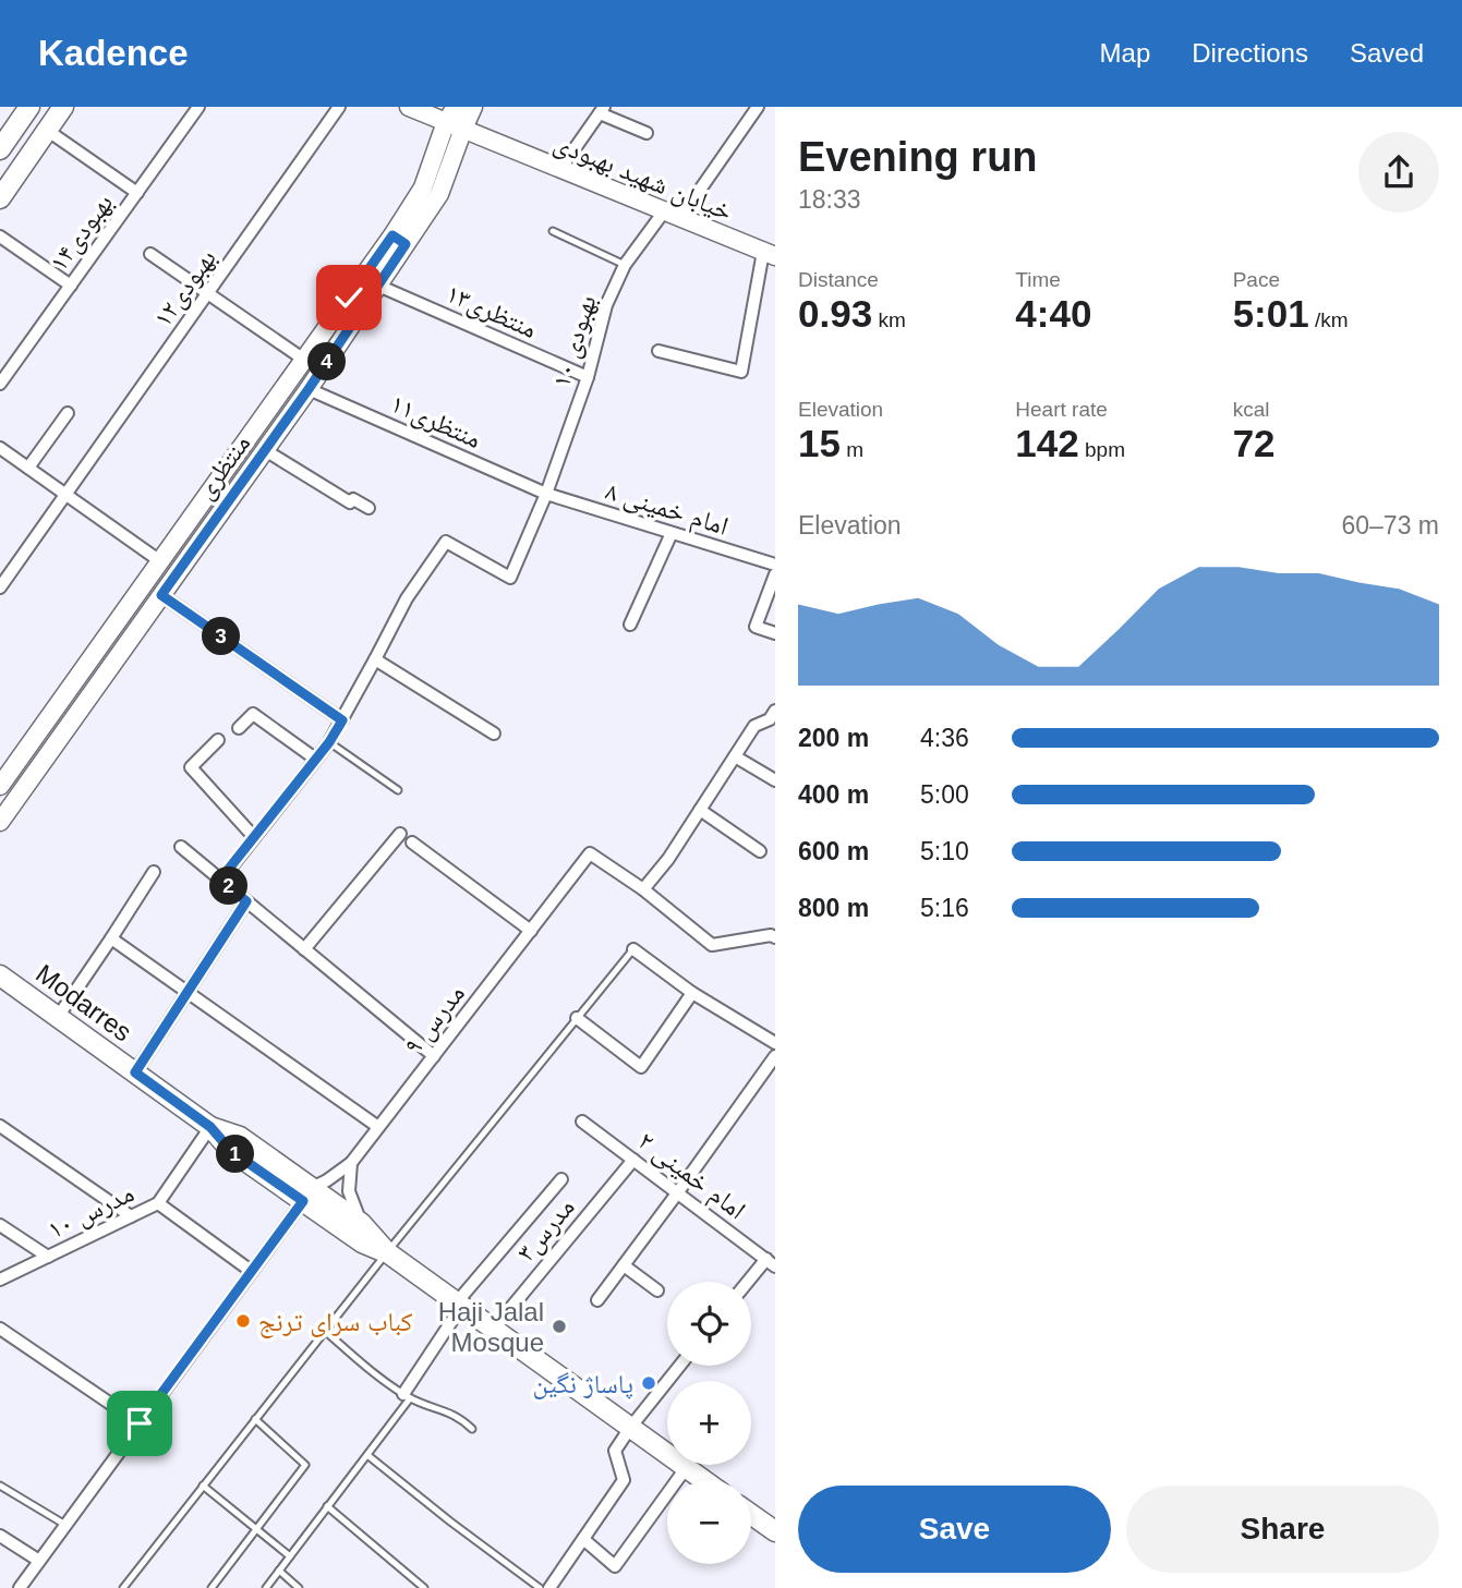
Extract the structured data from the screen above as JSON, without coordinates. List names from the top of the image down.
{
  "streets": {
    "main road": ["Modarres"],
    "street": [
      "خیابان شهید بهبودی",
      "بهبودی۱۴",
      "بهبودی۱۲",
      "منتظری۱۳",
      "بهبودی ۱۰",
      "منتظری۱۱",
      "منتظری",
      "امام خمینی ۸",
      "مدرس ۹",
      "امام خمینی ۲",
      "مدرس ۱۰",
      "مدرس۳"
    ]
  },
  "crossings": [
    ["خیابان شهید بهبودی", "بهبودی ۱۰"],
    ["خیابان شهید بهبودی", "منتظری"],
    ["منتظری۱۳", "بهبودی ۱۰"],
    ["منتظری۱۳", "منتظری"],
    ["بهبودی ۱۰", "منتظری۱۱"],
    ["بهبودی ۱۰", "امام خمینی ۸"],
    ["منتظری۱۱", "منتظری"],
    ["منتظری۱۱", "امام خمینی ۸"],
    ["Modarres", "مدرس ۹"],
    ["Modarres", "مدرس ۱۰"],
    ["Modarres", "مدرس۳"],
    ["امام خمینی ۲", "مدرس۳"]
  ],
  "places": ["کباب سرای ترنج", "Haji Jalal Mosque", "پاساژ نگین"],
  "page": {
    "header": "Kadence",
    "nav": ["Map", "Directions", "Saved"],
    "heading": ["Evening run", "18:33"],
    "stats": [
      ["Distance", "0.93 km"],
      ["Time", "4:40"],
      ["Pace", "5:01 /km"],
      ["Elevation", "15 m"],
      ["Heart rate", "142 bpm"],
      ["kcal", "72"]
    ],
    "pins": [
      "4",
      "3",
      "2",
      "1"
    ],
    "chart": ["Elevation", "60–73 m"],
    "list": [
      {
        "name": "200 m",
        "note": "4:36"
      },
      {
        "name": "400 m",
        "note": "5:00"
      },
      {
        "name": "600 m",
        "note": "5:10"
      },
      {
        "name": "800 m",
        "note": "5:16"
      }
    ],
    "map_buttons": ["+", "−"],
    "buttons": ["Save", "Share"]
  }
}
